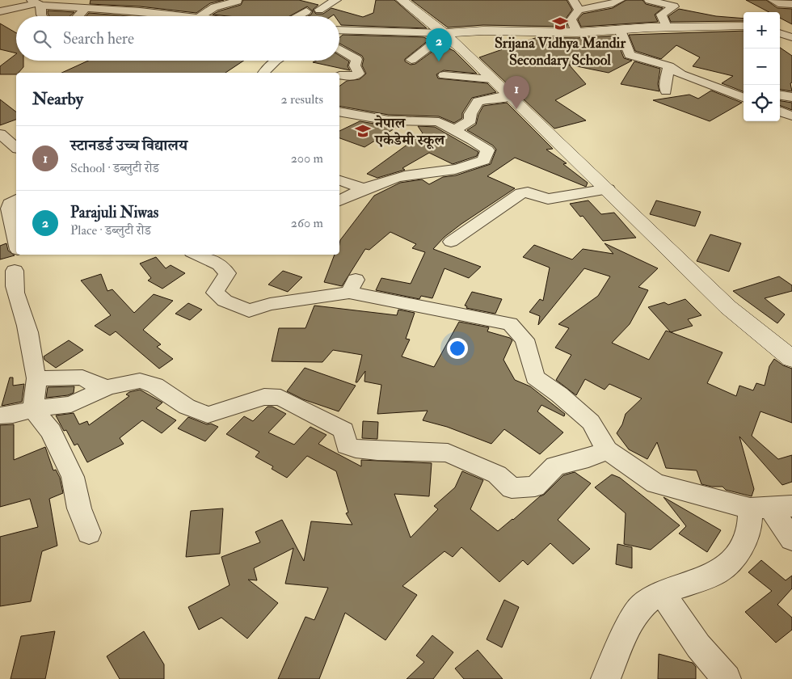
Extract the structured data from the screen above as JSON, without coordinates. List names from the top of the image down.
{
  "places": {
    "school or university": ["Srijana Vidhya Mandir Secondary School", "नेपाल एकेडेमी स्कूल"]
  },
  "page": {
    "map_buttons": ["+", "−"],
    "search": "Search here",
    "pins": ["2", "1"],
    "heading": ["Nearby", "2 results"],
    "list": [
      {
        "mark": "1",
        "name": "स्टानडर्ड उच्च विद्यालय",
        "note": "School · डब्लुटी रोड",
        "value": "200 m"
      },
      {
        "mark": "2",
        "name": "Parajuli Niwas",
        "note": "Place · डब्लुटी रोड",
        "value": "260 m"
      }
    ]
  }
}
